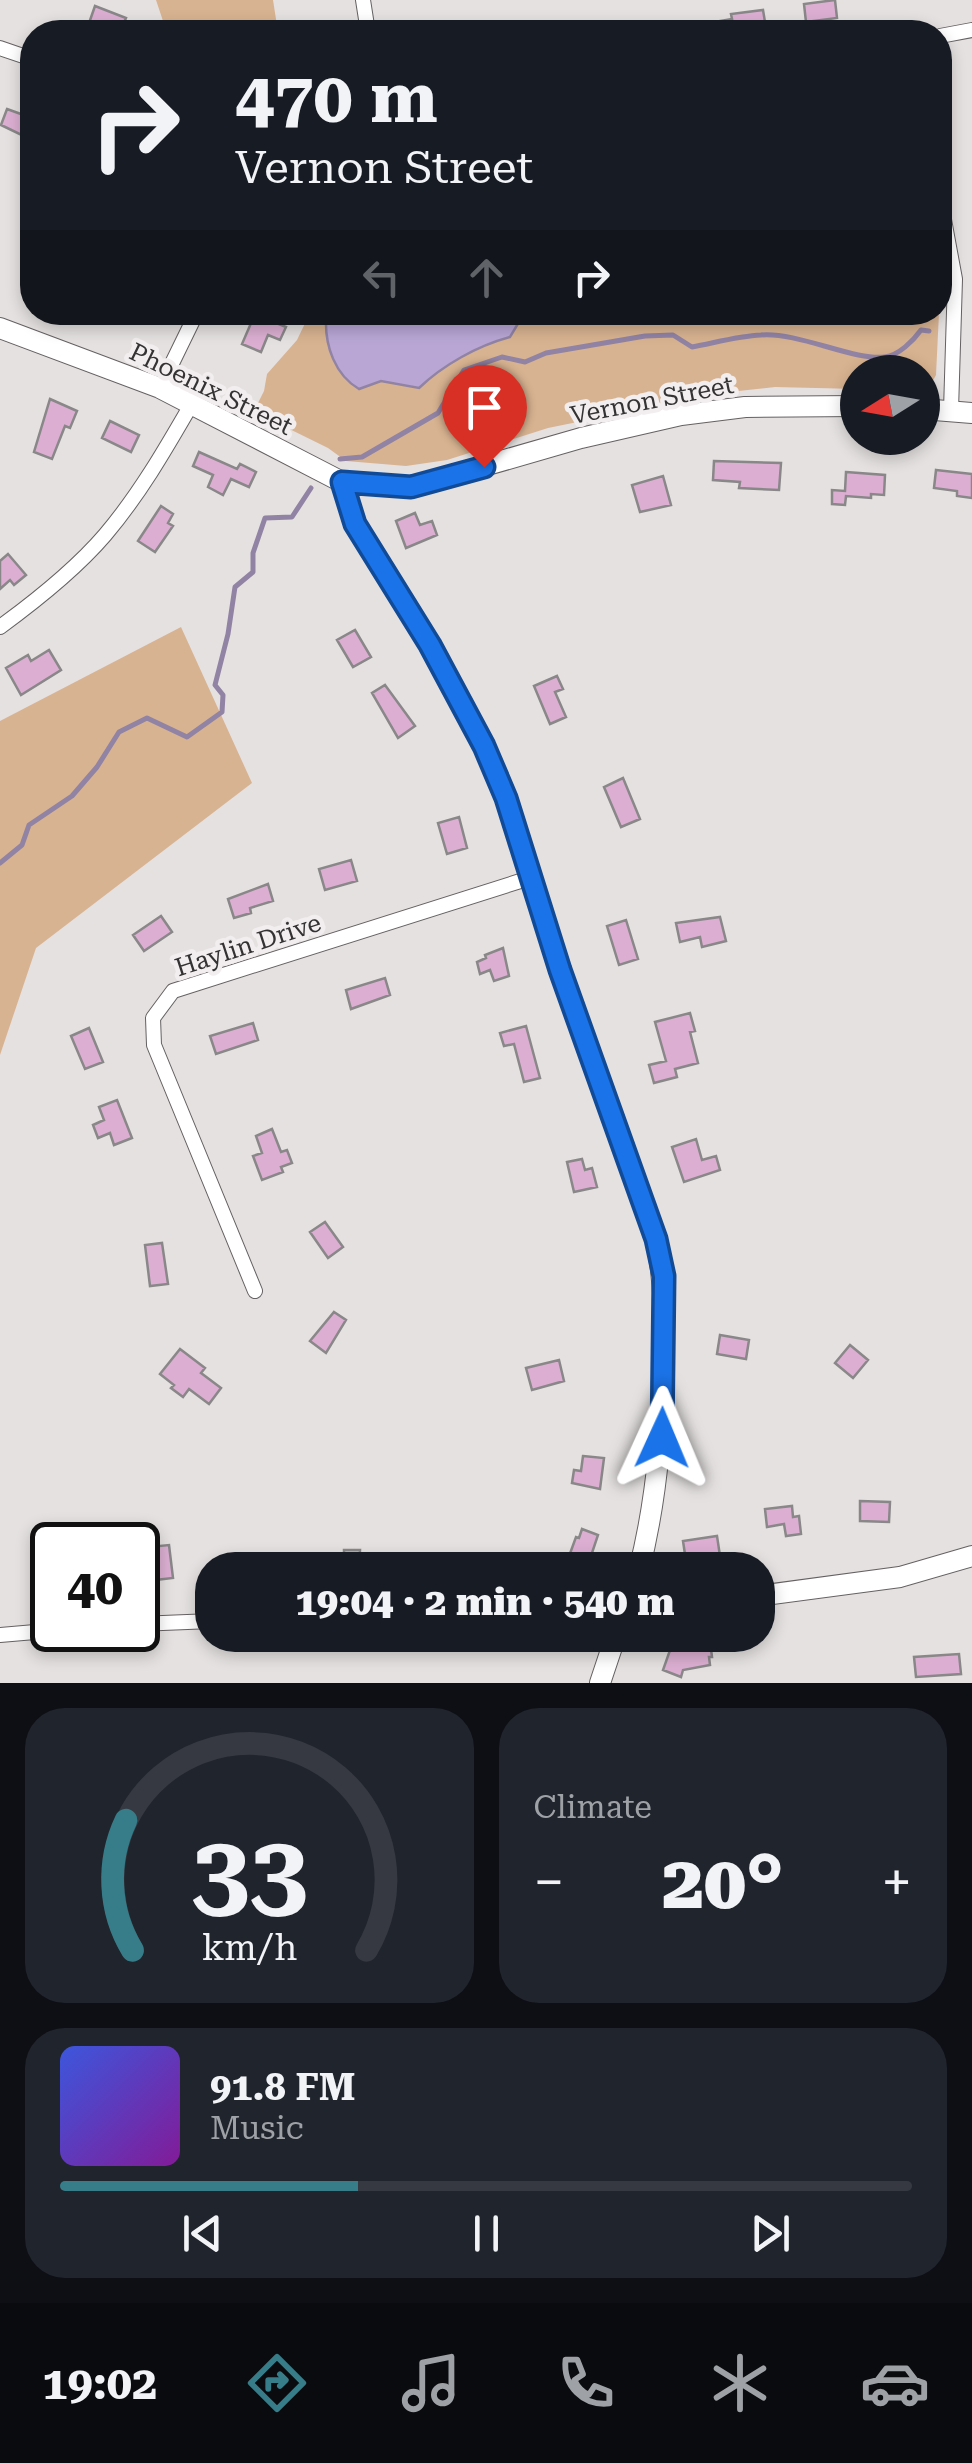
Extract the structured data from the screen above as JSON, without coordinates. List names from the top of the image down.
{
  "streets": {
    "street": ["Phoenix Street", "Vernon Street", "Haylin Drive"]
  },
  "crossings": [
    ["Phoenix Street", "Vernon Street"]
  ],
  "north": "left",
  "page": {
    "turn": ["470 m", "Vernon Street"],
    "limit": "40",
    "trip": "19:04 · 2 min · 540 m",
    "tile": "Climate",
    "heat": ["−", "20°", "+"],
    "song": ["91.8 FM", "Music"],
    "tabs": "19:02",
    "gauge": ["33", "km/h"]
  }
}
